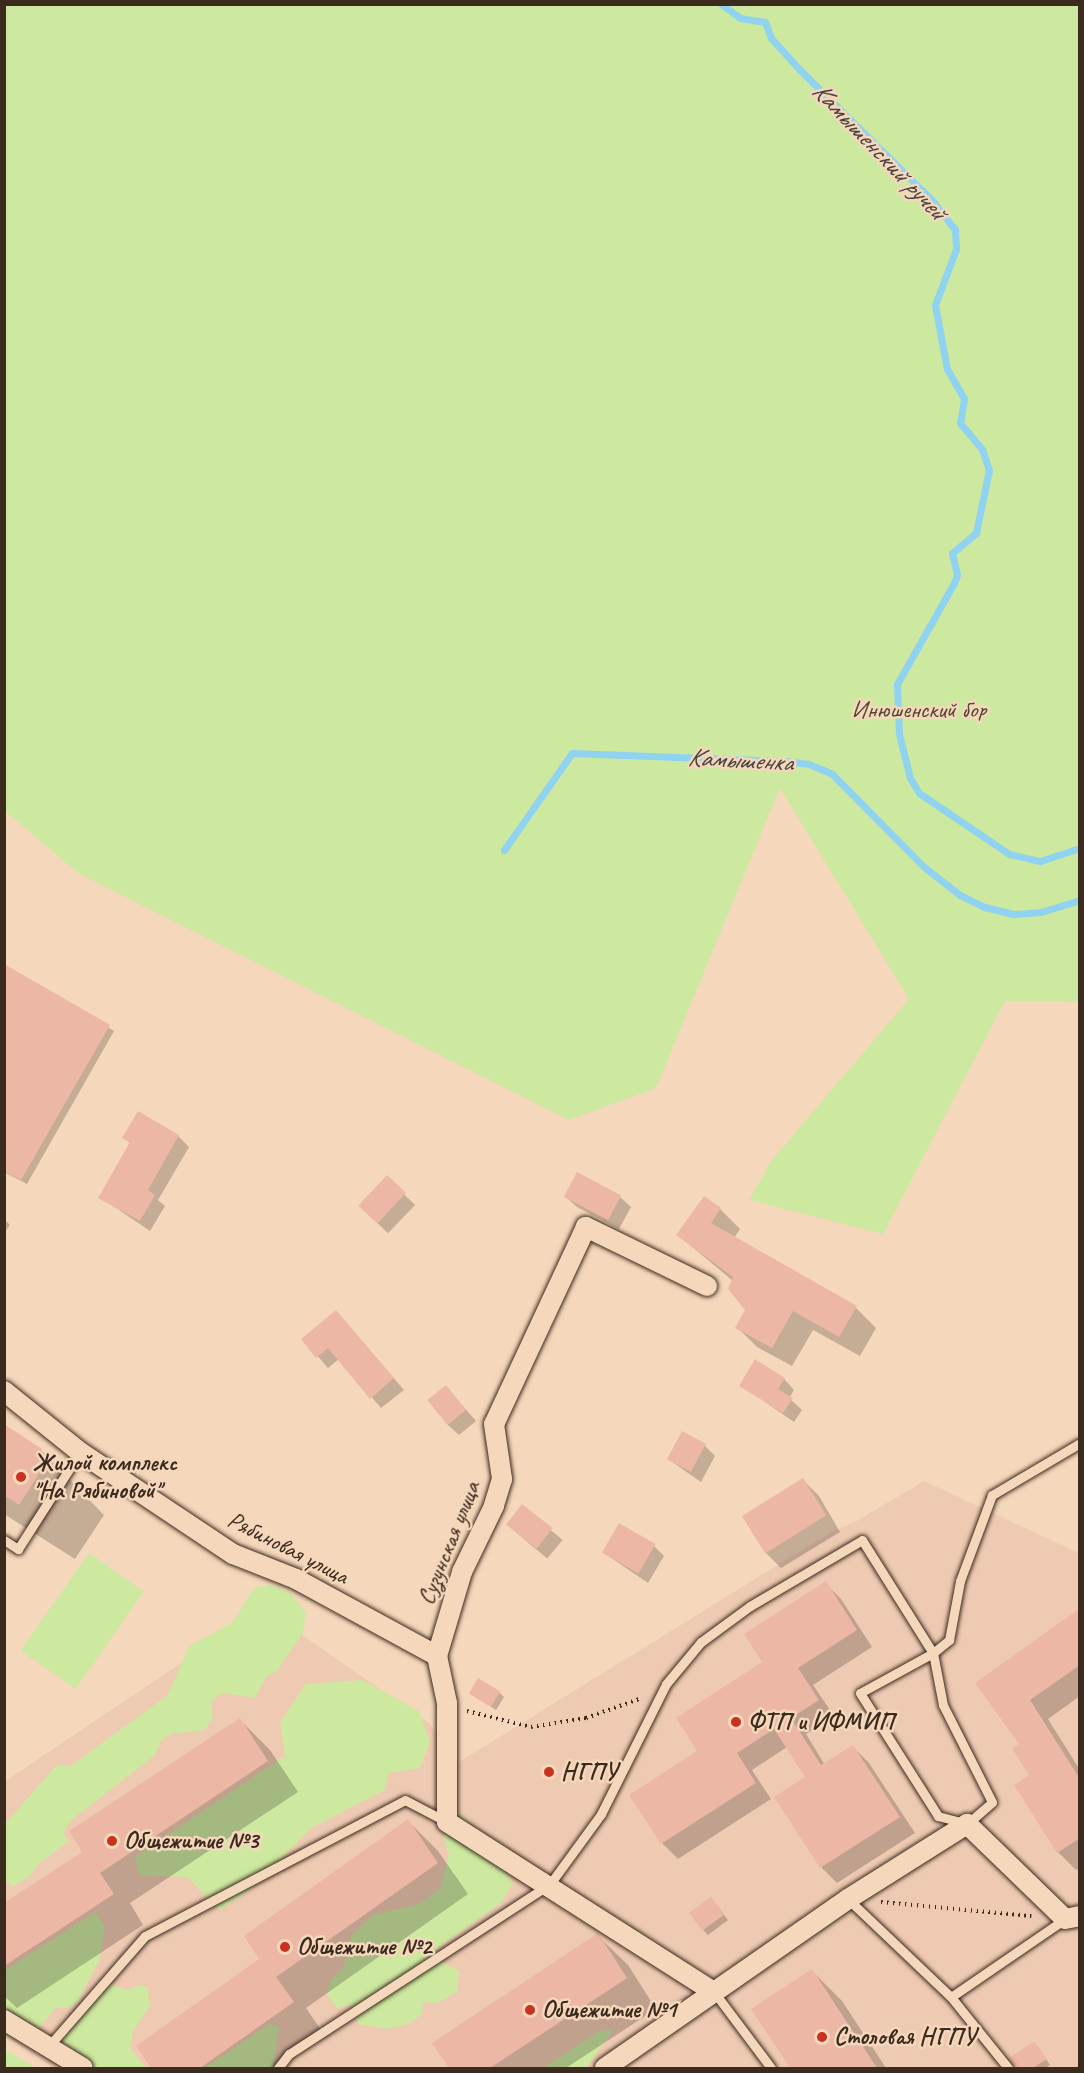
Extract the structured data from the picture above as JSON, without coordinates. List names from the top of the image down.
{
  "streets": {
    "street": ["Сузунская улица", "Рябиновая улица"]
  },
  "crossings": [
    ["Сузунская улица", "Рябиновая улица"]
  ],
  "water": ["Камышенский ручей", "Камышенка"],
  "parks": ["Инюшенский бор"],
  "places": [
    "Жилой комплекс \"На Рябиновой\"",
    "ФТП и ИФМИП",
    "НГПУ",
    "Общежитие №3",
    "Общежитие №2",
    "Общежитие №1",
    "Столовая НГПУ"
  ]
}
